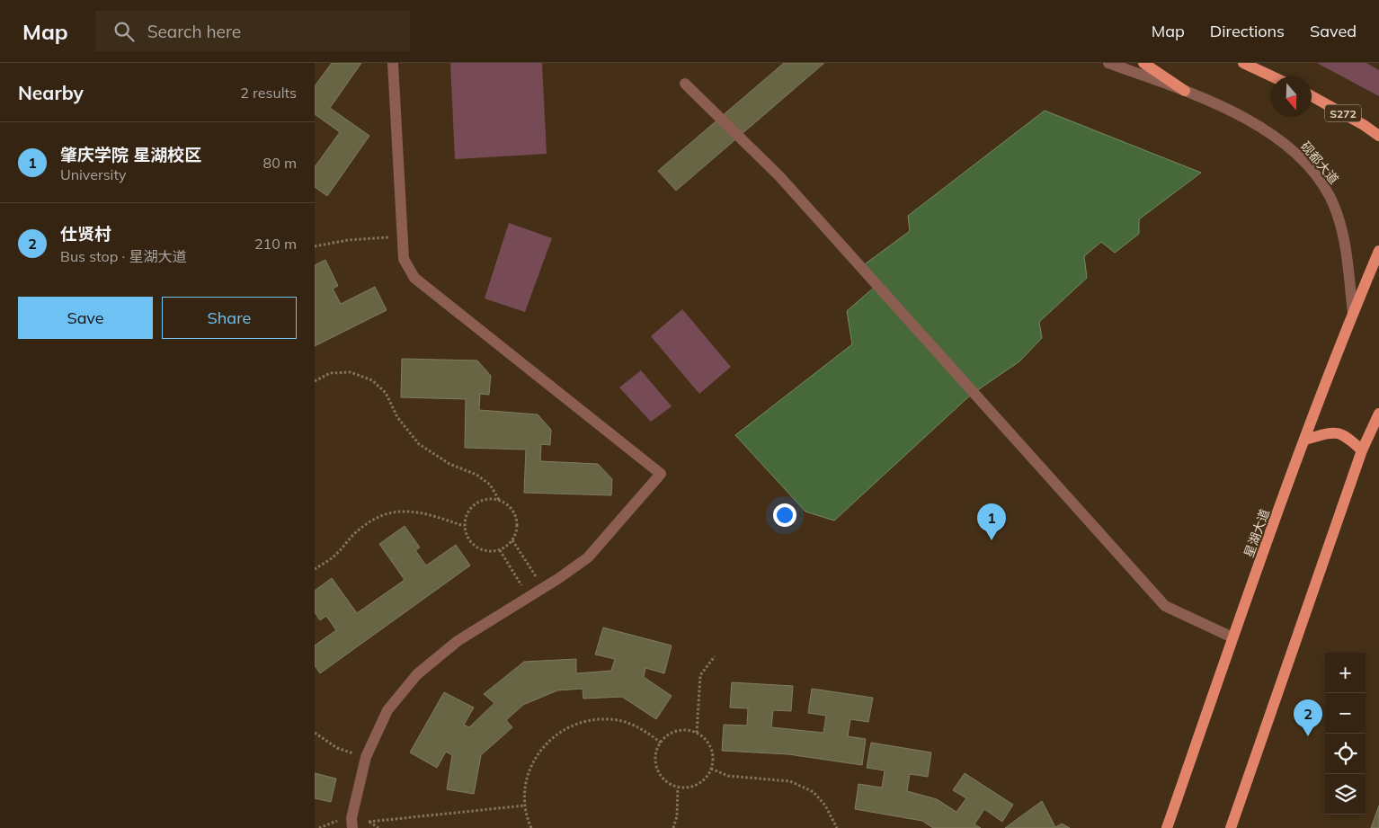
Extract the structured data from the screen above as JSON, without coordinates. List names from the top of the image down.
{
  "streets": {
    "main road": ["S272", "星湖大道"],
    "street": ["砚都大道"]
  },
  "crossings": [
    ["砚都大道", "星湖大道"]
  ],
  "north": "bottom",
  "page": {
    "header": "Map",
    "search": "Search here",
    "nav": ["Map", "Directions", "Saved"],
    "heading": ["Nearby", "2 results"],
    "list": [
      {
        "mark": "1",
        "name": "肇庆学院 星湖校区",
        "note": "University",
        "value": "80 m"
      },
      {
        "mark": "2",
        "name": "仕贤村",
        "note": "Bus stop · 星湖大道",
        "value": "210 m"
      }
    ],
    "buttons": ["Save", "Share"],
    "pins": ["1", "2"],
    "map_buttons": ["+", "−"]
  }
}
